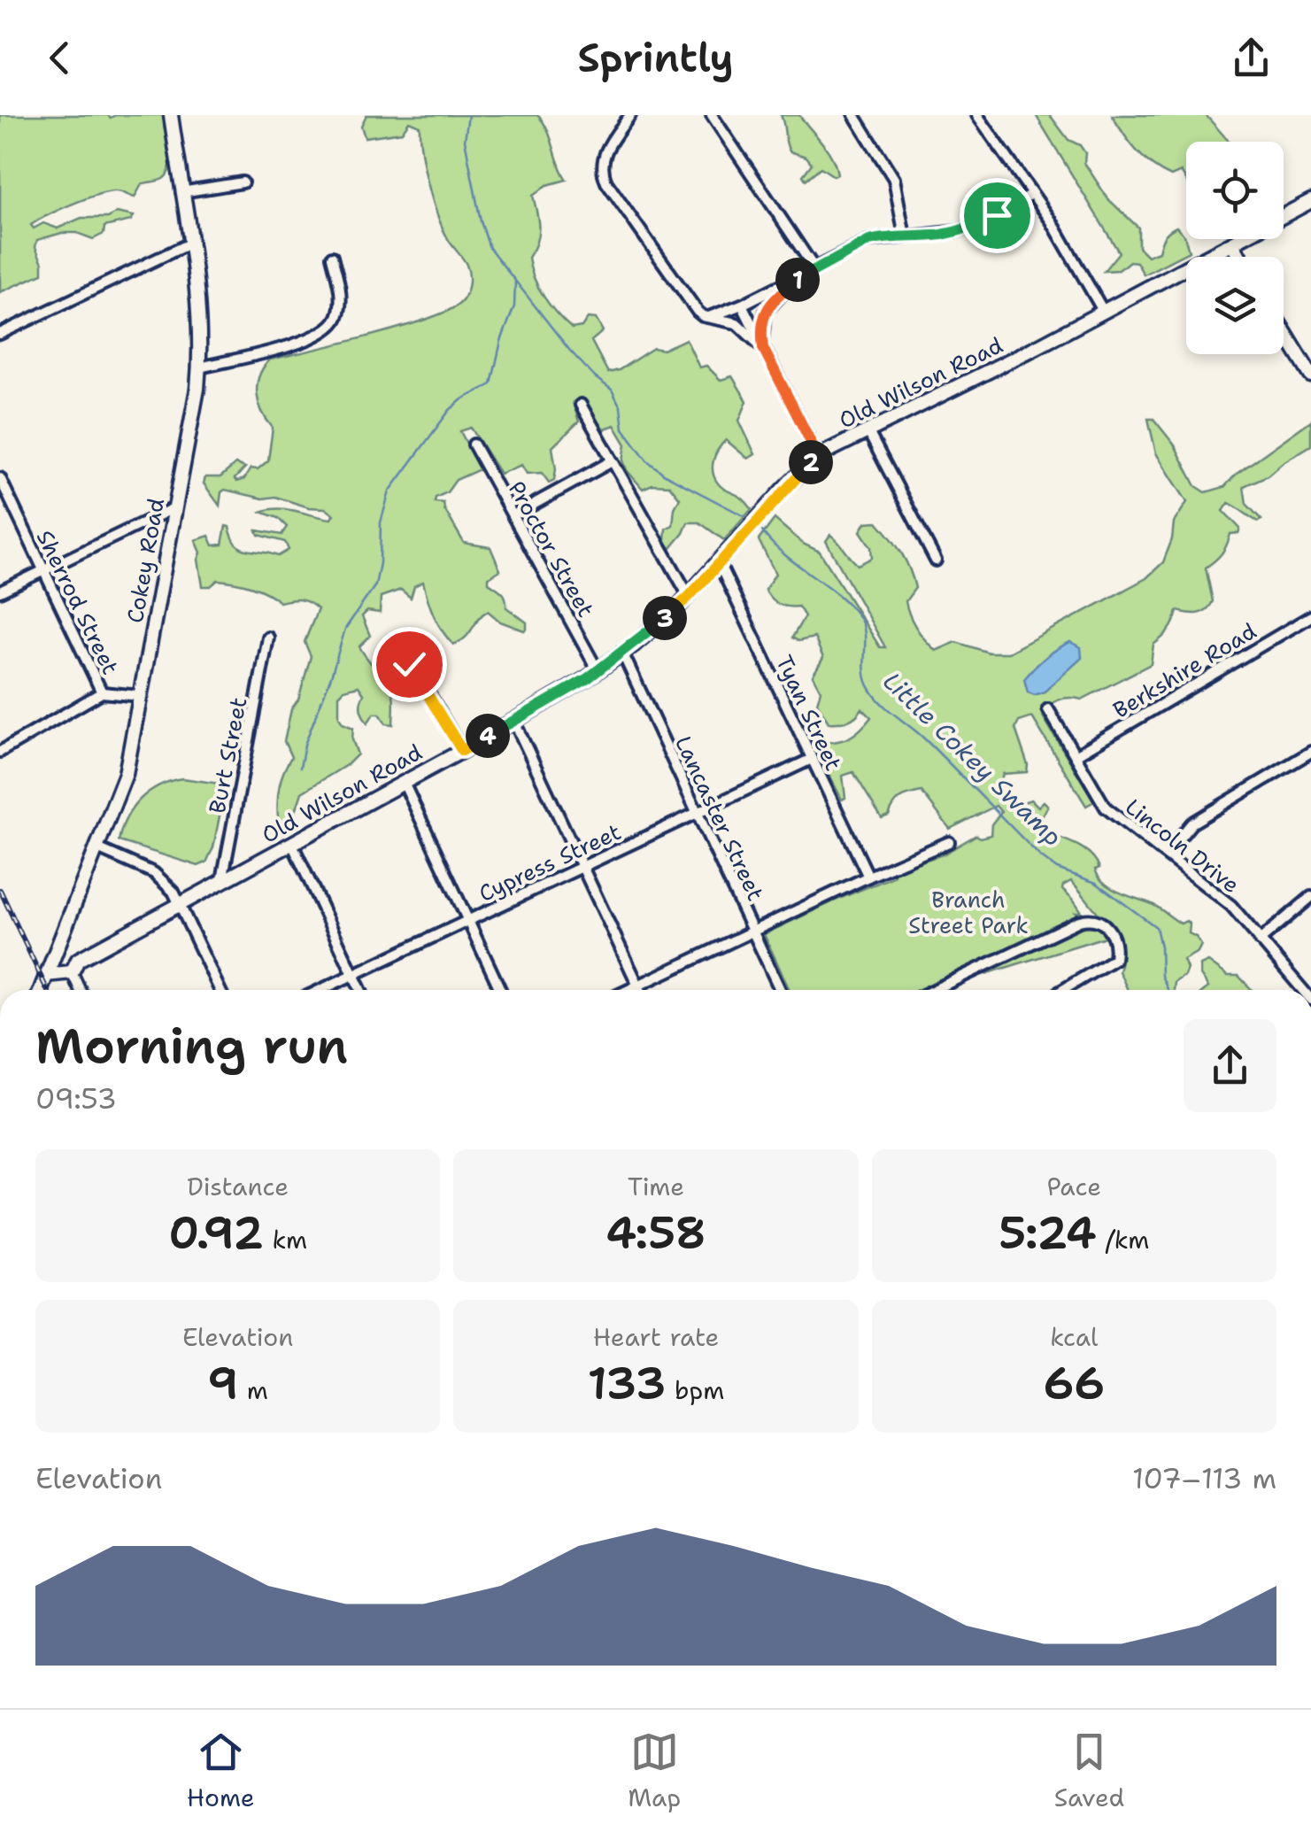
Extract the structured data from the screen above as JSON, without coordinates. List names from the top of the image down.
{
  "streets": {
    "street": [
      "Old Wilson Road",
      "Proctor Street",
      "Cokey Road",
      "Sherrod Street",
      "Berkshire Road",
      "Tyan Street",
      "Burt Street",
      "Lancaster Street",
      "Lincoln Drive",
      "Cypress Street"
    ]
  },
  "crossings": [
    ["Old Wilson Road", "Proctor Street"],
    ["Old Wilson Road", "Tyan Street"],
    ["Old Wilson Road", "Burt Street"],
    ["Old Wilson Road", "Lancaster Street"],
    ["Berkshire Road", "Lincoln Drive"],
    ["Tyan Street", "Cypress Street"],
    ["Lancaster Street", "Cypress Street"]
  ],
  "water": ["Little Cokey Swamp"],
  "parks": ["Branch Street Park"],
  "page": {
    "header": "Sprintly",
    "pins": [
      "1",
      "2",
      "3",
      "4"
    ],
    "heading": ["Morning run", "09:53"],
    "stats": [
      ["Distance", "0.92 km"],
      ["Time", "4:58"],
      ["Pace", "5:24 /km"],
      ["Elevation", "9 m"],
      ["Heart rate", "133 bpm"],
      ["kcal", "66"]
    ],
    "chart": ["Elevation", "107–113 m"],
    "tabs": ["Home", "Map", "Saved"]
  }
}
